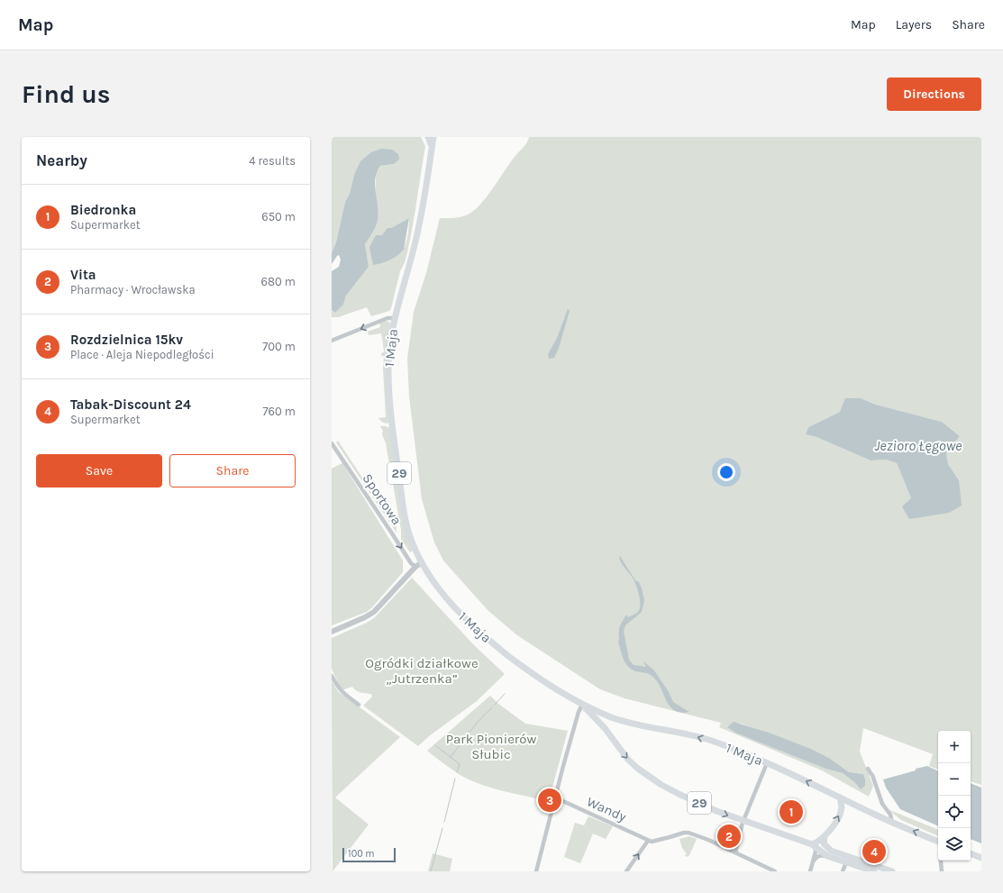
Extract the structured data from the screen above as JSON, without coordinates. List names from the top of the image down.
{
  "streets": {
    "main road": ["1 Maja", "29"],
    "street": ["Sportowa", "Wandy"]
  },
  "crossings": [
    ["1 Maja", "29"]
  ],
  "one_way": ["Sportowa"],
  "water": ["Jezioro Łęgowe"],
  "parks": ["Ogródki działkowe „Jutrzenka”", "Park Pionierów Słubic"],
  "scale_bar": "100 m",
  "page": {
    "header": "Map",
    "nav": ["Map", "Layers", "Share"],
    "buttons": [
      "Directions",
      ["Save", "Share"]
    ],
    "title": "Find us",
    "heading": ["Nearby", "4 results"],
    "list": [
      {
        "mark": "1",
        "name": "Biedronka",
        "note": "Supermarket",
        "value": "650 m"
      },
      {
        "mark": "2",
        "name": "Vita",
        "note": "Pharmacy · Wrocławska",
        "value": "680 m"
      },
      {
        "mark": "3",
        "name": "Rozdzielnica 15kv",
        "note": "Place · Aleja Niepodległości",
        "value": "700 m"
      },
      {
        "mark": "4",
        "name": "Tabak-Discount 24",
        "note": "Supermarket",
        "value": "760 m"
      }
    ],
    "map_buttons": ["+", "−"],
    "pins": [
      "3",
      "1",
      "2",
      "4"
    ],
    "scale": "100 m"
  }
}
